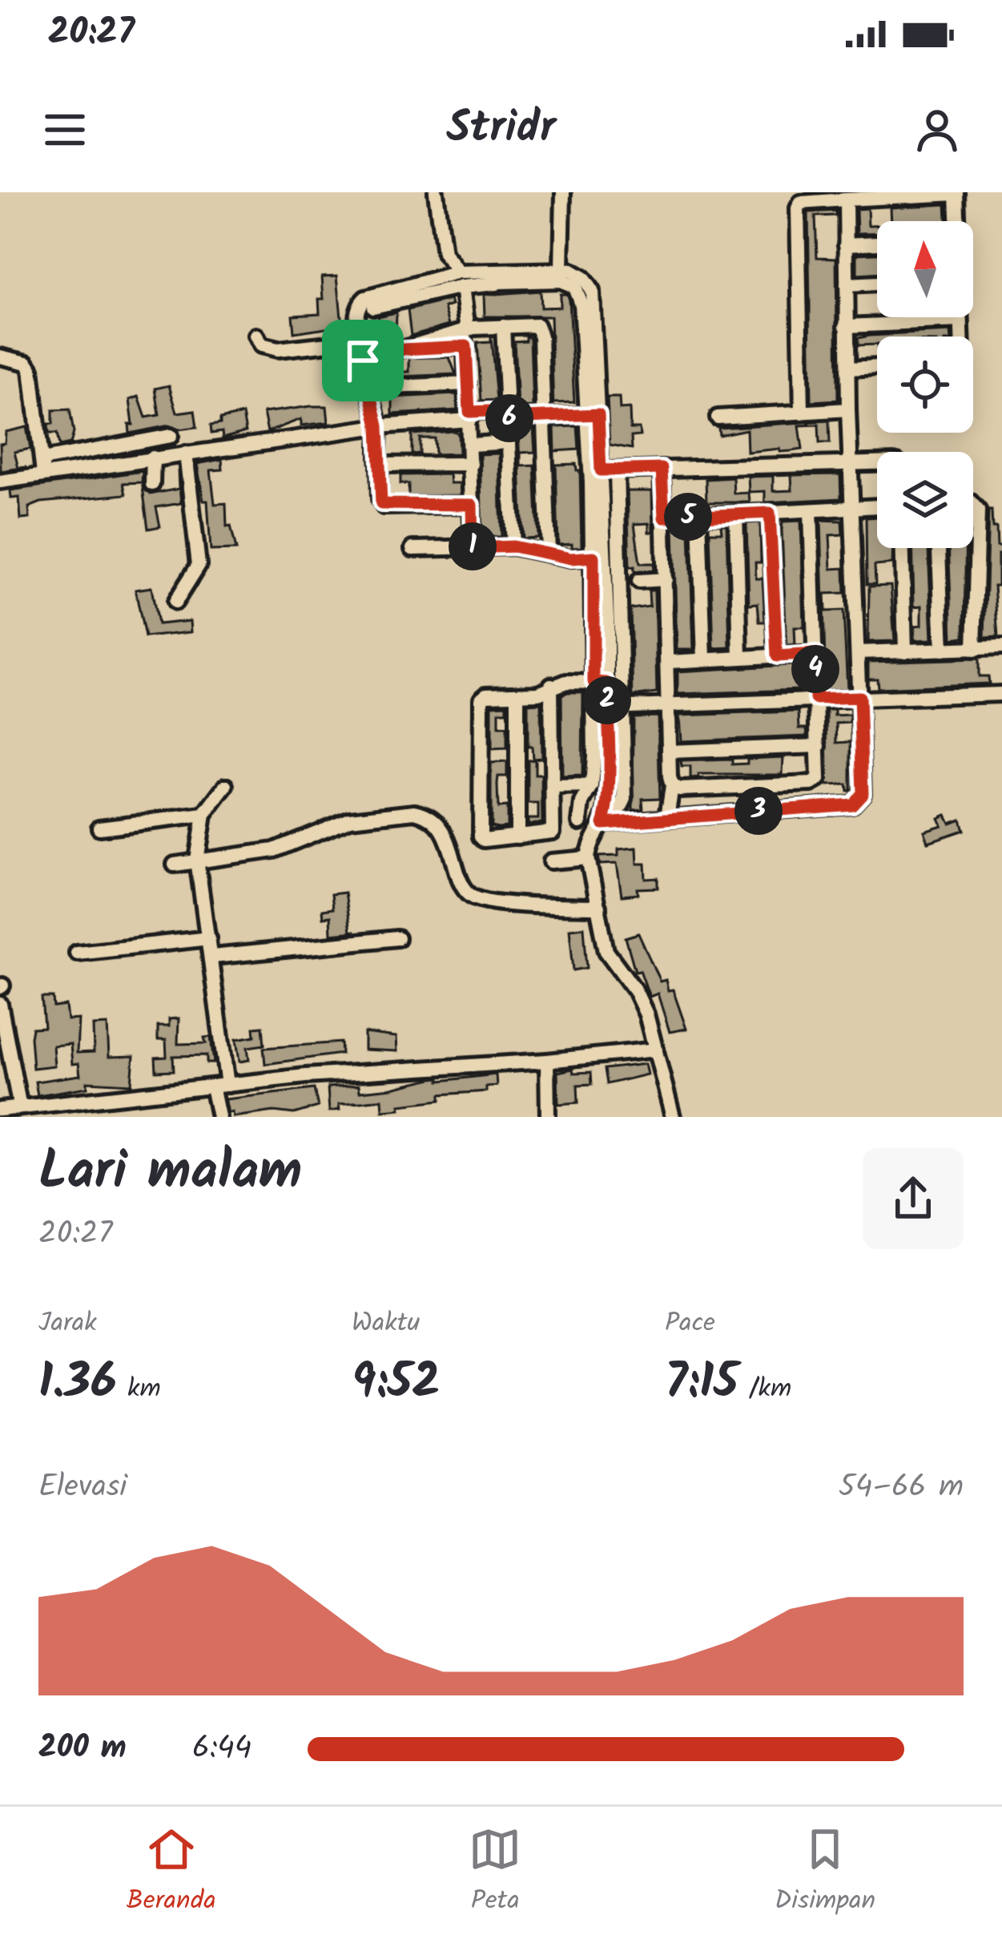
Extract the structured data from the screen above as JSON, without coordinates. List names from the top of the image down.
{
  "north": "top",
  "page": {
    "status": "20:27",
    "header": "Stridr",
    "pins": [
      "6",
      "5",
      "1",
      "4",
      "2",
      "3"
    ],
    "heading": ["Lari malam", "20:27"],
    "stats": [
      ["Jarak", "1.36 km"],
      ["Waktu", "9:52"],
      ["Pace", "7:15 /km"]
    ],
    "chart": ["Elevasi", "54–66 m"],
    "list": [
      {
        "name": "200 m",
        "note": "6:44"
      }
    ],
    "tabs": ["Beranda", "Peta", "Disimpan"]
  }
}
